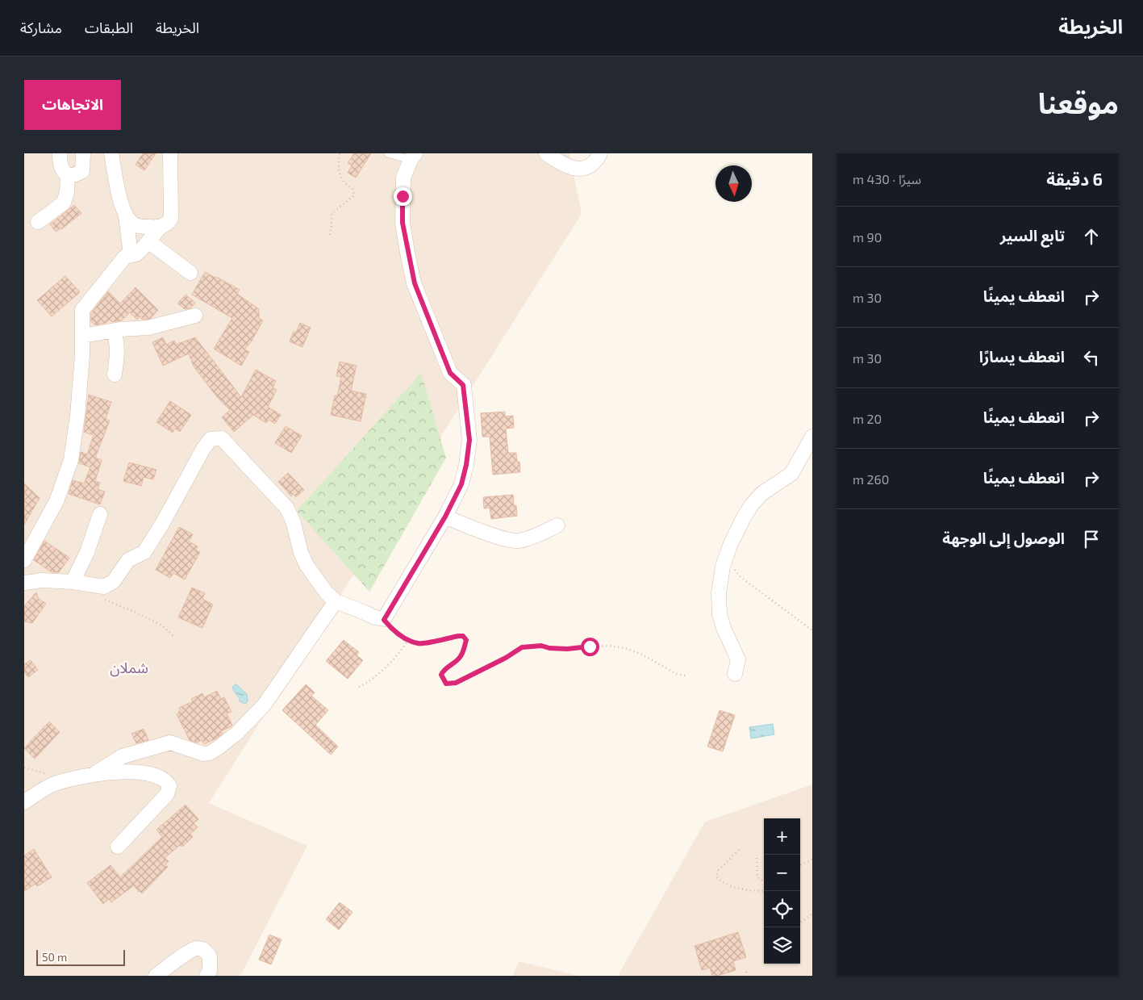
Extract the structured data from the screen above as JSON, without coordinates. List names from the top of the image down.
{
  "districts": ["شملان"],
  "scale_bar": "50 m",
  "north": "bottom",
  "page": {
    "header": "الخريطة",
    "nav": ["الخريطة", "الطبقات", "مشاركة"],
    "title": "موقعنا",
    "buttons": "الاتجاهات",
    "heading": ["6 دقيقة", "سيرًا · 430 m"],
    "list": [
      ["تابع السير", "90 m"],
      ["انعطف يمينًا", "30 m"],
      ["انعطف يسارًا", "30 m"],
      ["انعطف يمينًا", "20 m"],
      ["انعطف يمينًا", "260 m"],
      "الوصول إلى الوجهة"
    ],
    "map_buttons": ["+", "−"],
    "scale": "50 m"
  }
}
